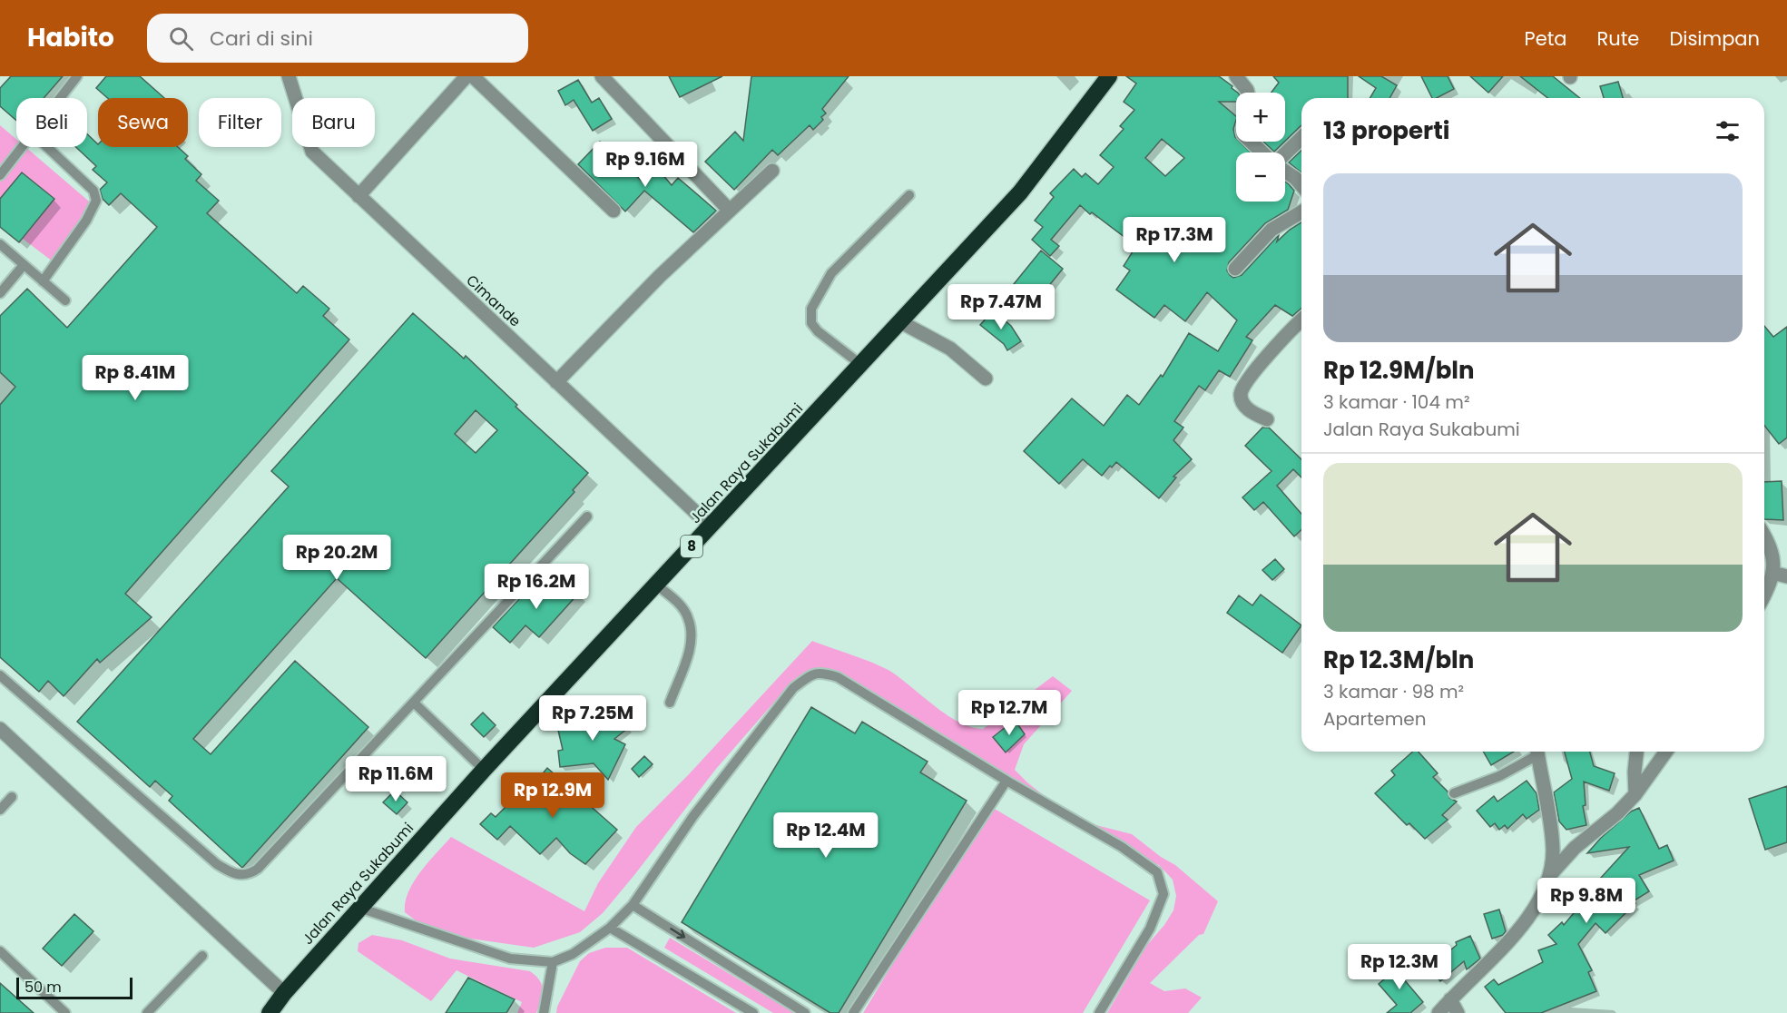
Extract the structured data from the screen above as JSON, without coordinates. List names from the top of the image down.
{
  "streets": {
    "highway": ["Jalan Raya Sukabumi", "8"],
    "street": ["Cimande"]
  },
  "crossings": [
    ["Cimande", "Jalan Raya Sukabumi"]
  ],
  "scale_bar": "50 m",
  "page": {
    "header": "Habito",
    "search": "Cari di sini",
    "nav": ["Peta", "Rute", "Disimpan"],
    "map_buttons": ["+", "−"],
    "chip": [
      "Beli",
      "Sewa",
      "Filter",
      "Baru"
    ],
    "heading": "13 properti",
    "price": [
      "Rp 9.16M",
      "Rp 17.3M",
      "Rp 7.47M",
      "Rp 8.41M",
      "Rp 20.2M",
      "Rp 16.2M",
      "Rp 12.7M",
      "Rp 7.25M",
      "Rp 11.6M",
      "Rp 12.9M",
      "Rp 12.4M",
      "Rp 9.8M",
      "Rp 12.3M"
    ],
    "list": [
      {
        "name": "Rp 12.9M/bln",
        "note": "3 kamar · 104 m² · Jalan Raya Sukabumi"
      },
      {
        "name": "Rp 12.3M/bln",
        "note": "3 kamar · 98 m² · Apartemen"
      }
    ],
    "scale": "50 m"
  }
}
